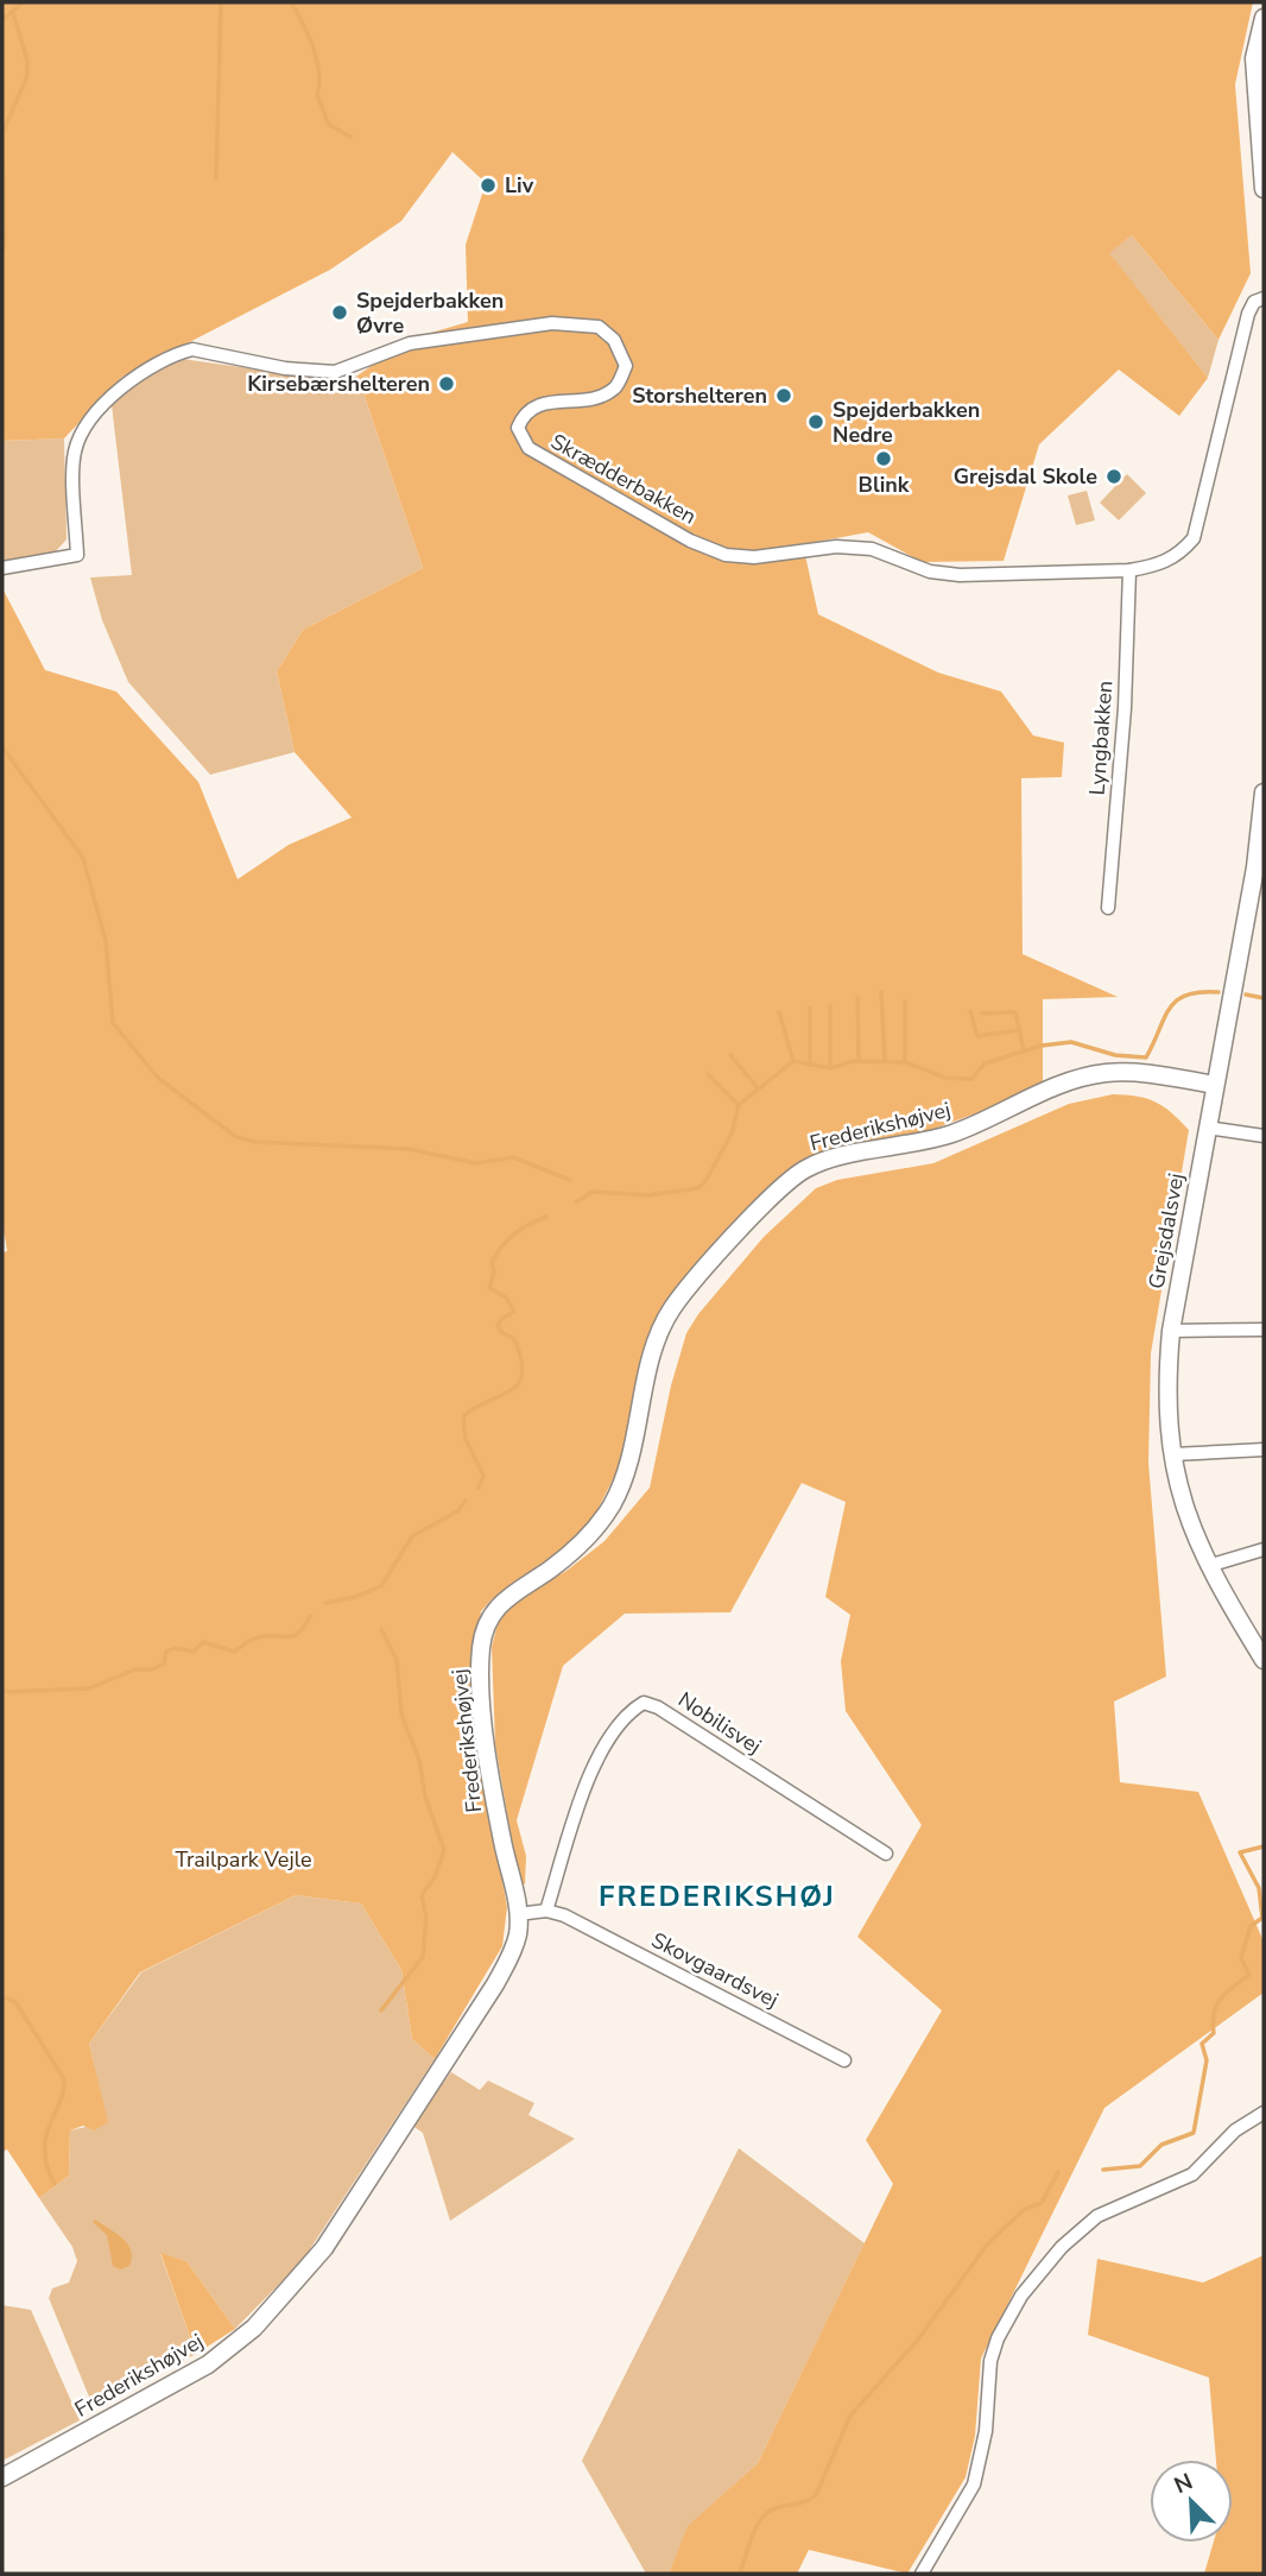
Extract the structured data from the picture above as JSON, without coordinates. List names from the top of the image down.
{
  "streets": {
    "street": [
      "Skrædderbakken",
      "Lyngbakken",
      "Frederikshøjvej",
      "Grejsdalsvej",
      "Nobilisvej",
      "Skovgaardsvej"
    ]
  },
  "crossings": [
    ["Skrædderbakken", "Lyngbakken"],
    ["Frederikshøjvej", "Grejsdalsvej"],
    ["Frederikshøjvej", "Skovgaardsvej"],
    ["Nobilisvej", "Skovgaardsvej"]
  ],
  "districts": ["FREDERIKSHØJ"],
  "parks": ["Trailpark Vejle"],
  "places": [
    "Liv",
    "Spejderbakken Øvre",
    "Kirsebærshelteren",
    "Storshelteren",
    "Spejderbakken Nedre",
    "Blink",
    "Grejsdal Skole"
  ],
  "north": "top left"
}
